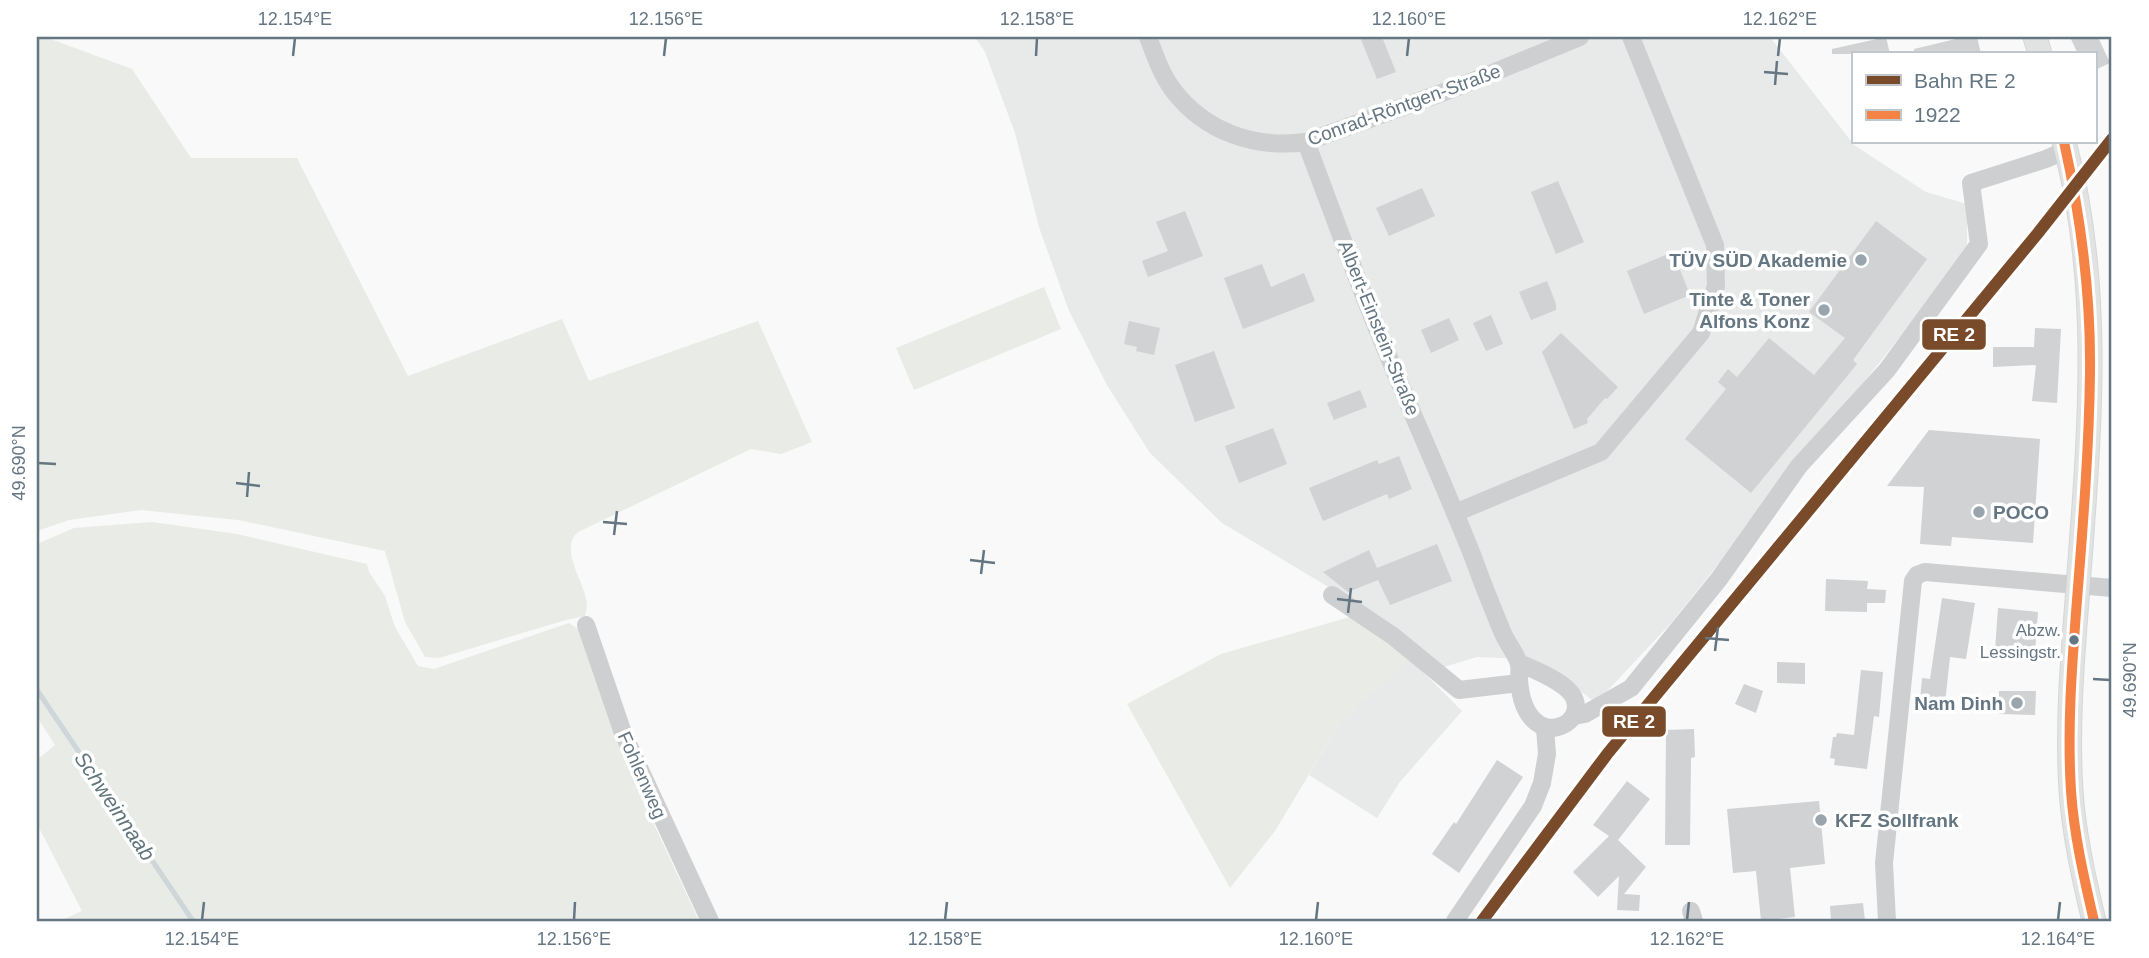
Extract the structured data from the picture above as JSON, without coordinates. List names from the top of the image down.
{
  "streets": {
    "street": ["Conrad-Röntgen-Straße", "Albert-Einstein-Straße", "Fohlenweg"]
  },
  "crossings": [
    ["Conrad-Röntgen-Straße", "Albert-Einstein-Straße"]
  ],
  "water": ["Schweinnaab"],
  "places": [
    "TÜV SÜD Akademie",
    "Tinte & Toner Alfons Konz",
    "POCO",
    "Abzw. Lessingstr.",
    "Nam Dinh",
    "KFZ Sollfrank"
  ],
  "lines": ["transit line 1922"],
  "legend": ["Bahn RE 2", "1922"],
  "coordinates": [
    "12.154°E",
    "12.156°E",
    "12.158°E",
    "12.160°E",
    "12.162°E",
    "49.690°N",
    "12.164°E"
  ]
}
